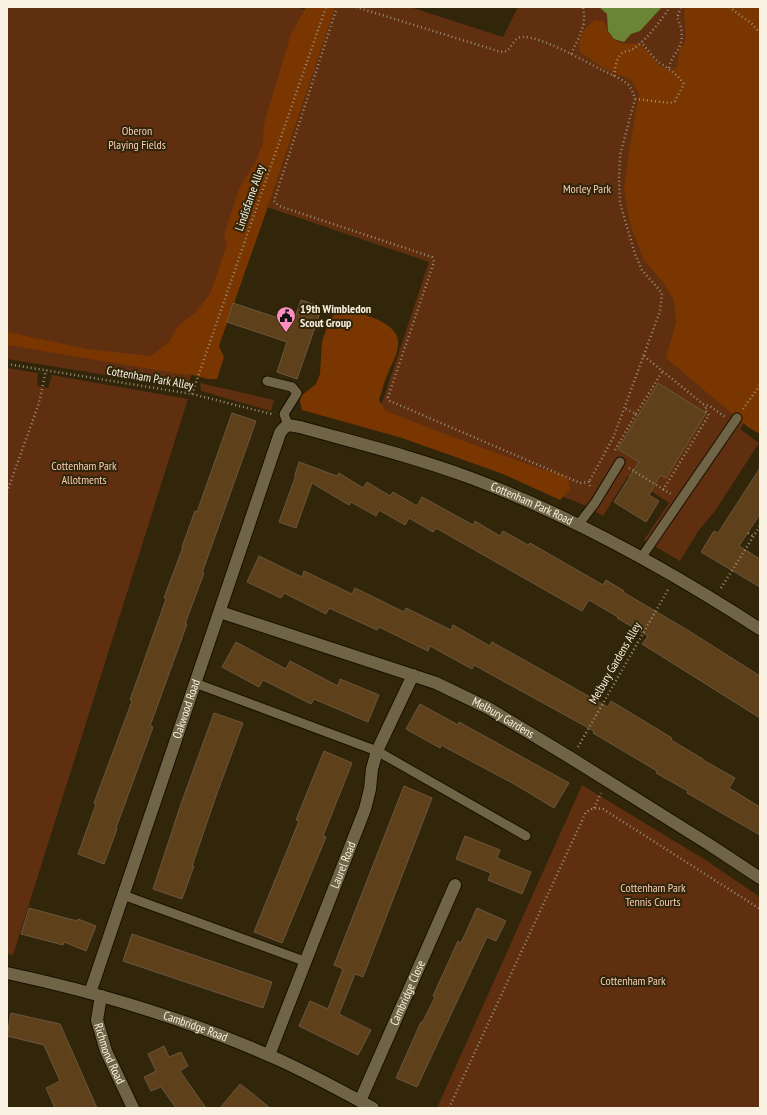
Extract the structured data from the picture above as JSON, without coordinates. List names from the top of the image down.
{
  "streets": {
    "street": [
      "Cottenham Park Road",
      "Oakwood Road",
      "Melbury Gardens",
      "Laurel Road",
      "Cambridge Close",
      "Cambridge Road",
      "Richmond Road"
    ],
    "path": ["Lindisfarne Alley", "Cottenham Park Alley", "Melbury Gardens Alley"]
  },
  "crossings": [
    ["Lindisfarne Alley", "Cottenham Park Alley"],
    ["Cottenham Park Alley", "Cottenham Park Road"],
    ["Cottenham Park Alley", "Oakwood Road"],
    ["Cottenham Park Road", "Melbury Gardens Alley"],
    ["Cottenham Park Road", "Oakwood Road"],
    ["Melbury Gardens Alley", "Melbury Gardens"],
    ["Oakwood Road", "Melbury Gardens"],
    ["Oakwood Road", "Cambridge Road"],
    ["Oakwood Road", "Richmond Road"],
    ["Melbury Gardens", "Laurel Road"],
    ["Laurel Road", "Cambridge Road"],
    ["Cambridge Close", "Cambridge Road"],
    ["Cambridge Road", "Richmond Road"]
  ],
  "parks": [
    "Oberon Playing Fields",
    "Morley Park",
    "Cottenham Park Allotments",
    "Cottenham Park Tennis Courts",
    "Cottenham Park"
  ],
  "places": {
    "public building": ["19th Wimbledon Scout Group"]
  }
}
